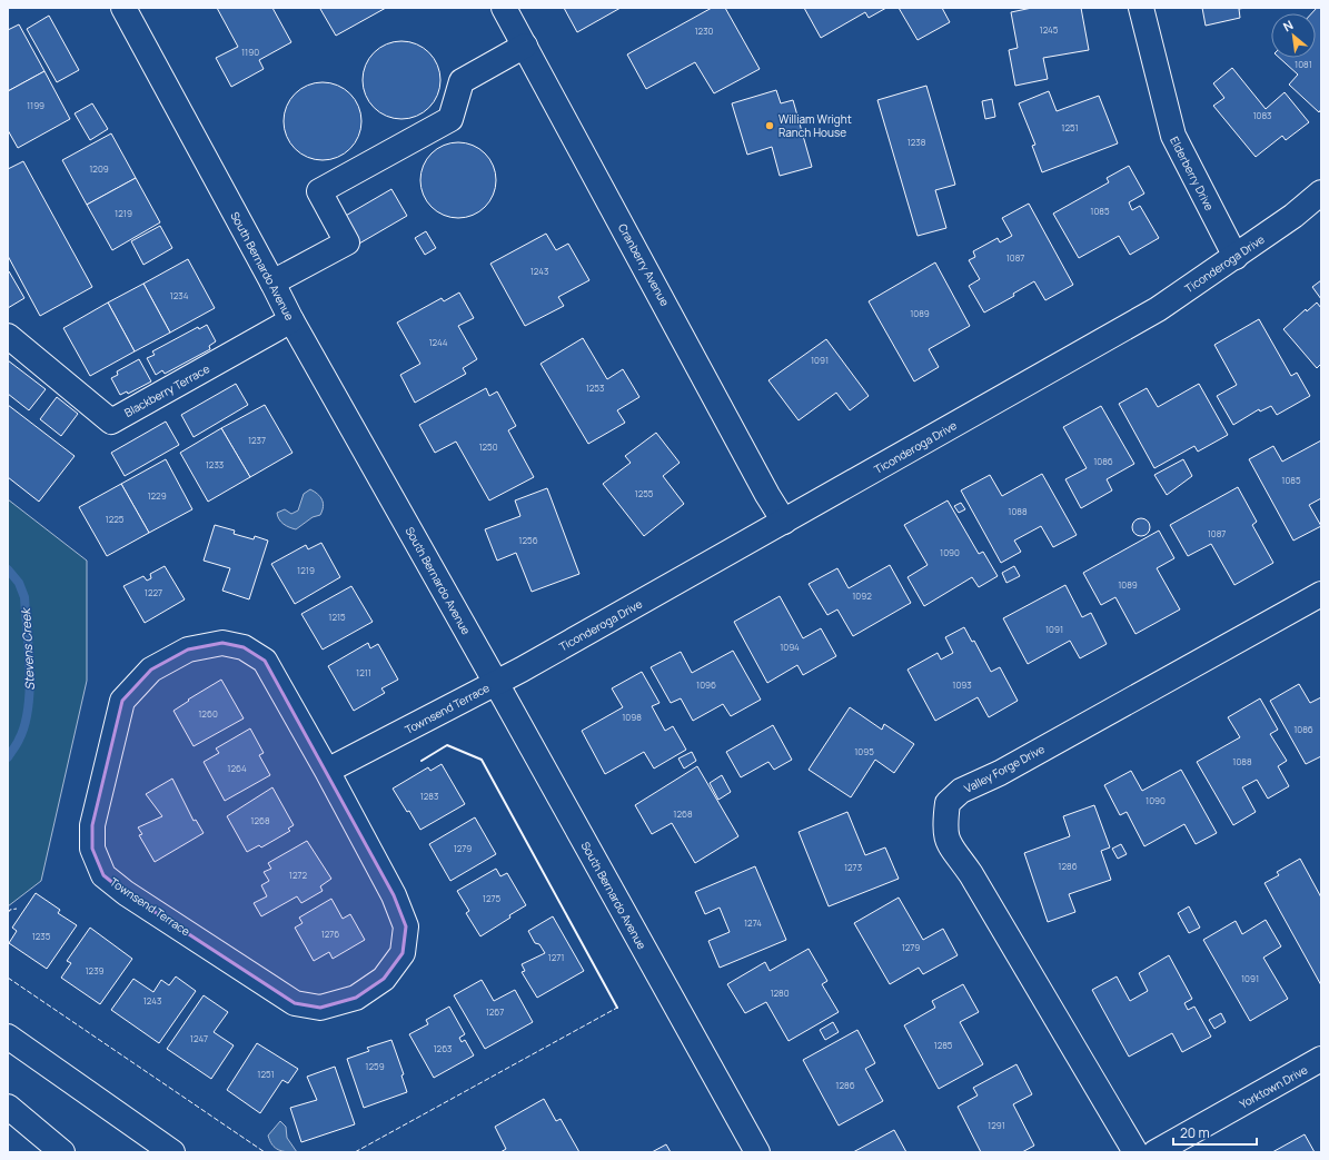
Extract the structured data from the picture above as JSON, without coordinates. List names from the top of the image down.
{
  "streets": {
    "main road": [
      "Elderberry Drive",
      "Ticonderoga Drive",
      "Cranberry Avenue",
      "South Bernardo Avenue",
      "Blackberry Terrace",
      "Townsend Terrace",
      "Valley Forge Drive",
      "Yorktown Drive"
    ]
  },
  "crossings": [
    ["Elderberry Drive", "Ticonderoga Drive"],
    ["Ticonderoga Drive", "Cranberry Avenue"],
    ["Ticonderoga Drive", "South Bernardo Avenue"],
    ["Ticonderoga Drive", "Townsend Terrace"],
    ["South Bernardo Avenue", "Blackberry Terrace"],
    ["South Bernardo Avenue", "Townsend Terrace"]
  ],
  "water": ["Stevens Creek"],
  "places": ["William Wright Ranch House"],
  "house_numbers": [
    "1245",
    "1230",
    "1190",
    "1081",
    "1199",
    "1083",
    "1251",
    "1238",
    "1209",
    "1085",
    "1219",
    "1087",
    "1243",
    "1234",
    "1089",
    "1244",
    "1091",
    "1253",
    "1237",
    "1250",
    "1086",
    "1233",
    "1085",
    "1255",
    "1229",
    "1088",
    "1225",
    "1087",
    "1256",
    "1090",
    "1219",
    "1089",
    "1227",
    "1092",
    "1215",
    "1091",
    "1094",
    "1211",
    "1096",
    "1093",
    "1260",
    "1098",
    "1086",
    "1095",
    "1088",
    "1264",
    "1283",
    "1090",
    "1268",
    "1268",
    "1279",
    "1286",
    "1273",
    "1272",
    "1275",
    "1274",
    "1276",
    "1235",
    "1279",
    "1271",
    "1239",
    "1091",
    "1280",
    "1243",
    "1267",
    "1247",
    "1285",
    "1263",
    "1259",
    "1251",
    "1286",
    "1291"
  ],
  "scale_bar": "20 m",
  "north": "top left"
}
